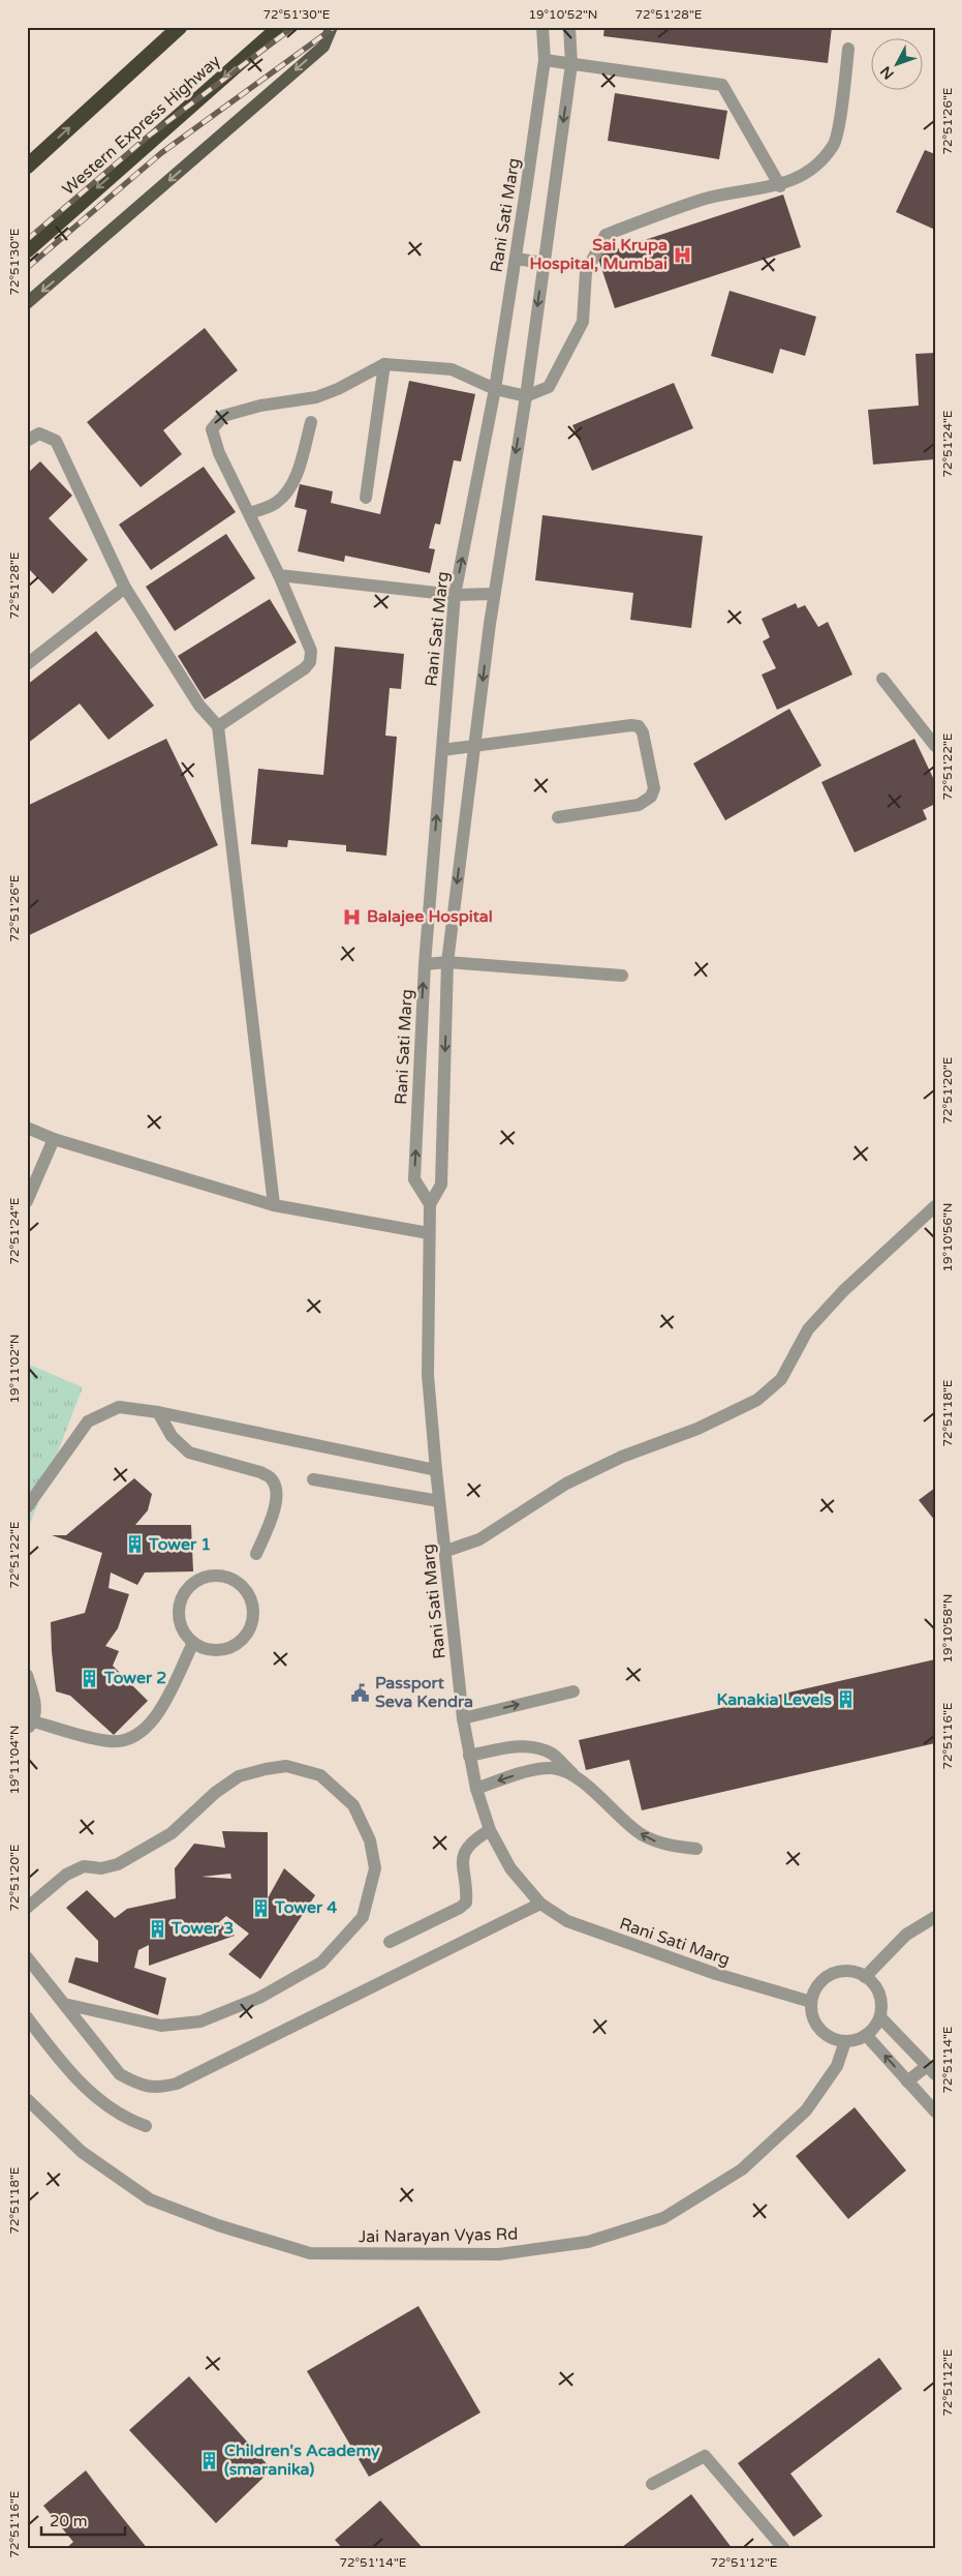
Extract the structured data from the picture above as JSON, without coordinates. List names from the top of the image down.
{
  "streets": {
    "highway": ["Western Express Highway"],
    "street": ["Rani Sati Marg", "Jai Narayan Vyas Rd"]
  },
  "crossings": [
    ["Rani Sati Marg", "Jai Narayan Vyas Rd"]
  ],
  "places": {
    "hospital": ["Sai Krupa Hospital, Mumbai", "Balajee Hospital"],
    "building": [
      "Tower 1",
      "Tower 2",
      "Kanakia Levels",
      "Tower 4",
      "Tower 3",
      "Children's Academy (smaranika)"
    ],
    "public building": ["Passport Seva Kendra"]
  },
  "scale_bar": "20 m",
  "north": "bottom left",
  "coordinates": [
    "72°51'30\"E",
    "19°10'52\"N",
    "72°51'28\"E",
    "72°51'26\"E",
    "72°51'24\"E",
    "72°51'22\"E",
    "72°51'20\"E",
    "19°10'56\"N",
    "19°11'02\"N",
    "72°51'18\"E",
    "19°10'58\"N",
    "72°51'16\"E",
    "19°11'04\"N",
    "72°51'14\"E",
    "72°51'12\"E"
  ]
}
